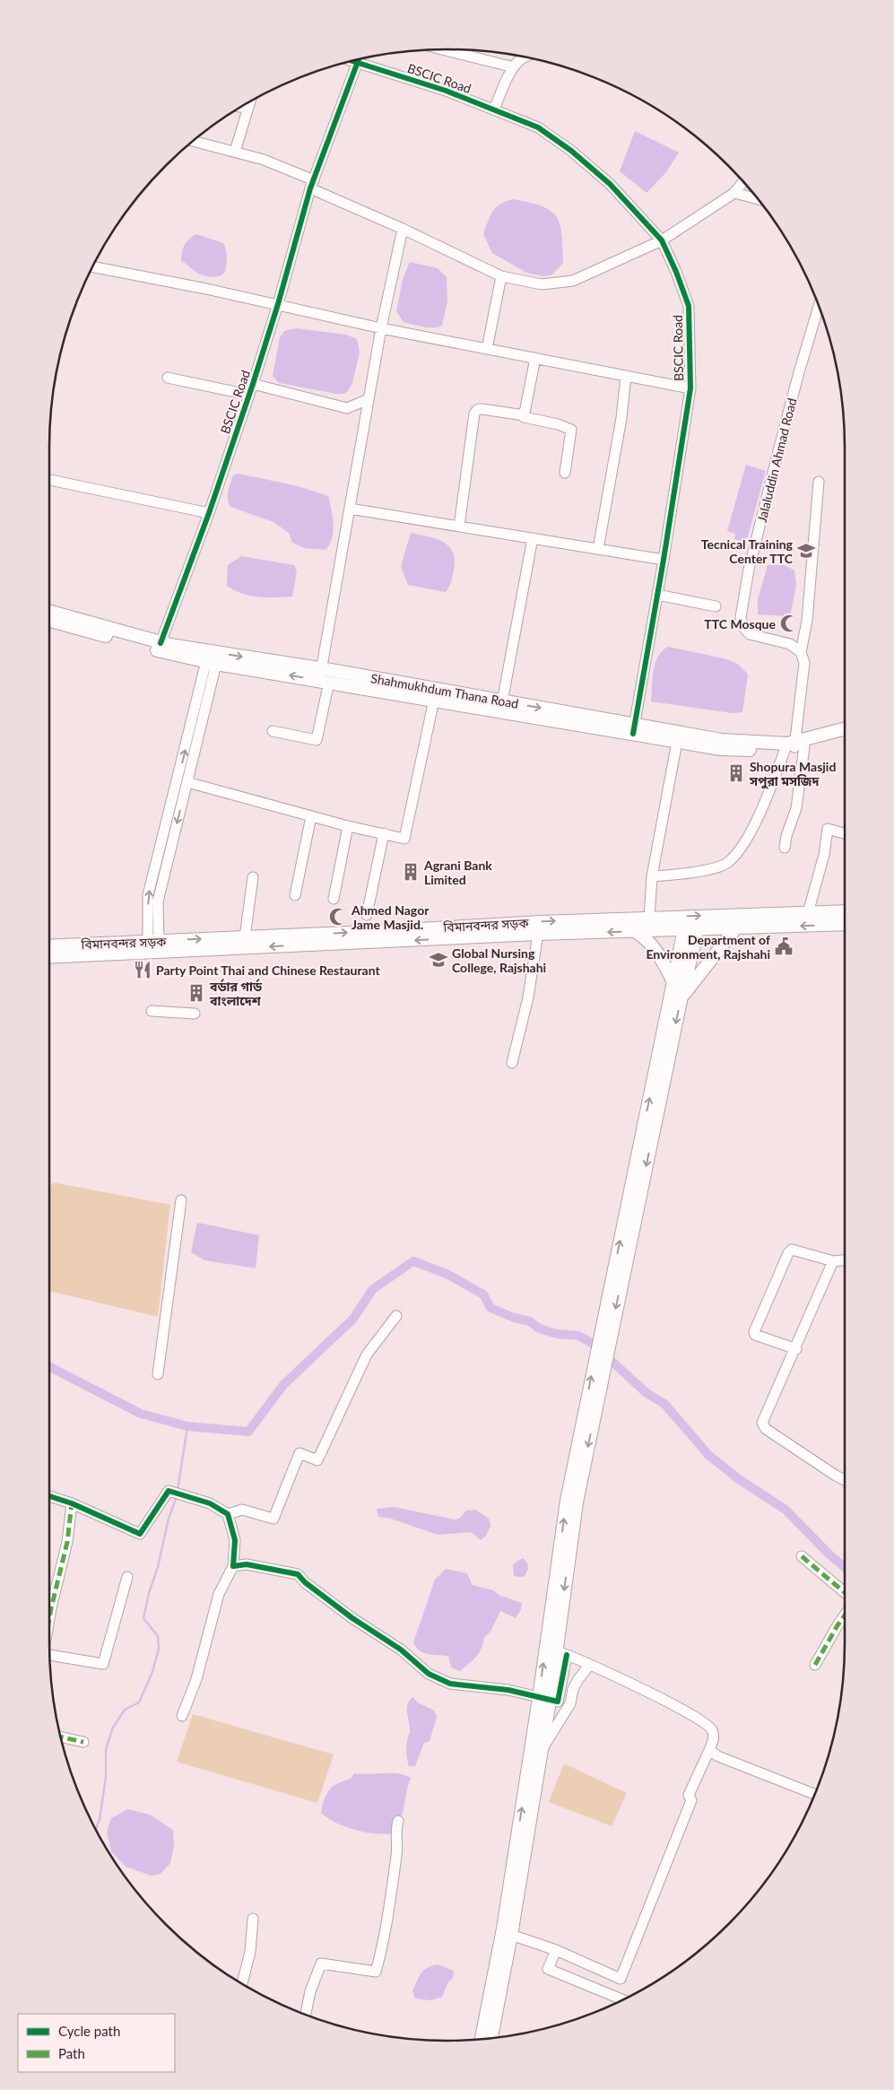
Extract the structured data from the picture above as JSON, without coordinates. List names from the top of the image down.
{
  "streets": {
    "main road": ["Shahmukhdum Thana Road", "বিমানবন্দর সড়ক"],
    "street": ["BSCIC Road", "Jalaluddin Ahmad Road"]
  },
  "crossings": [
    ["BSCIC Road", "Shahmukhdum Thana Road"]
  ],
  "places": {
    "school or university": ["Tecnical Training Center TTC", "Global Nursing College, Rajshahi"],
    "mosque": ["TTC Mosque", "Ahmed Nagor Jame Masjid."],
    "building": ["Shopura Masjid সপুরা মসজিদ", "Agrani Bank Limited", "বর্ডার গার্ড বাংলাদেশ"],
    "public building": ["Department of Environment, Rajshahi"],
    "restaurant": ["Party Point Thai and Chinese Restaurant"]
  },
  "legend": ["Cycle path", "Path"]
}
